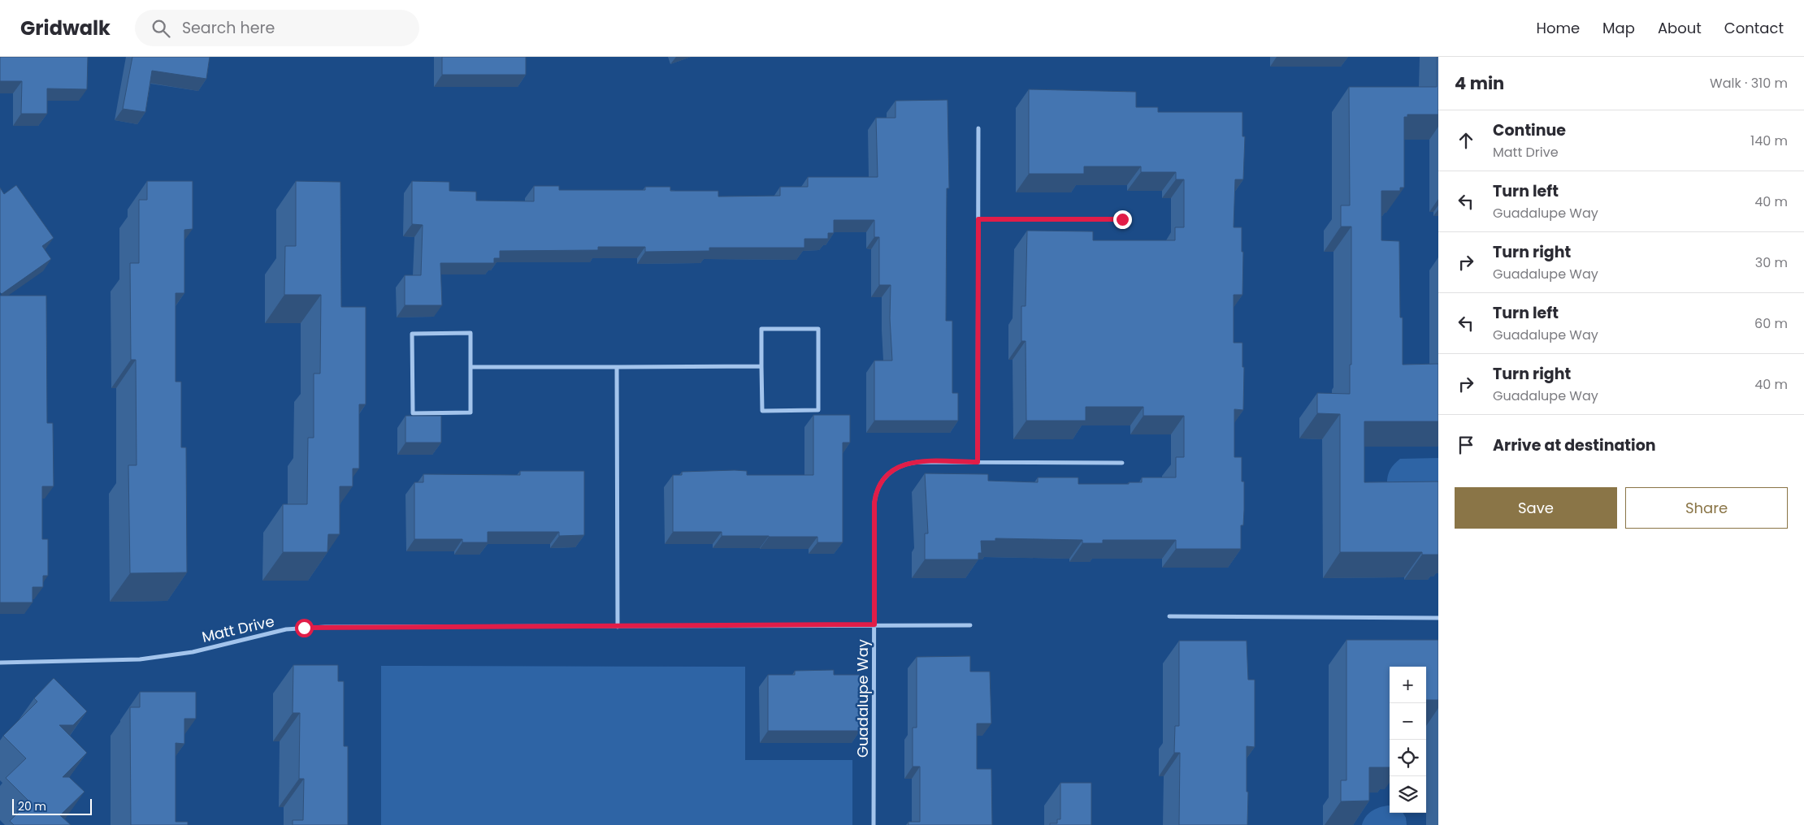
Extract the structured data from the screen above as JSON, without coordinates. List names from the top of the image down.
{
  "streets": {
    "street": ["Matt Drive", "Guadalupe Way"]
  },
  "crossings": [
    ["Matt Drive", "Guadalupe Way"]
  ],
  "scale_bar": "20 m",
  "page": {
    "header": "Gridwalk",
    "search": "Search here",
    "nav": [
      "Home",
      "Map",
      "About",
      "Contact"
    ],
    "heading": ["4 min", "Walk · 310 m"],
    "list": [
      ["Continue", "Matt Drive", "140 m"],
      ["Turn left", "Guadalupe Way", "40 m"],
      ["Turn right", "Guadalupe Way", "30 m"],
      ["Turn left", "Guadalupe Way", "60 m"],
      ["Turn right", "Guadalupe Way", "40 m"],
      "Arrive at destination"
    ],
    "buttons": ["Save", "Share"],
    "map_buttons": ["+", "−"],
    "scale": "20 m"
  }
}
